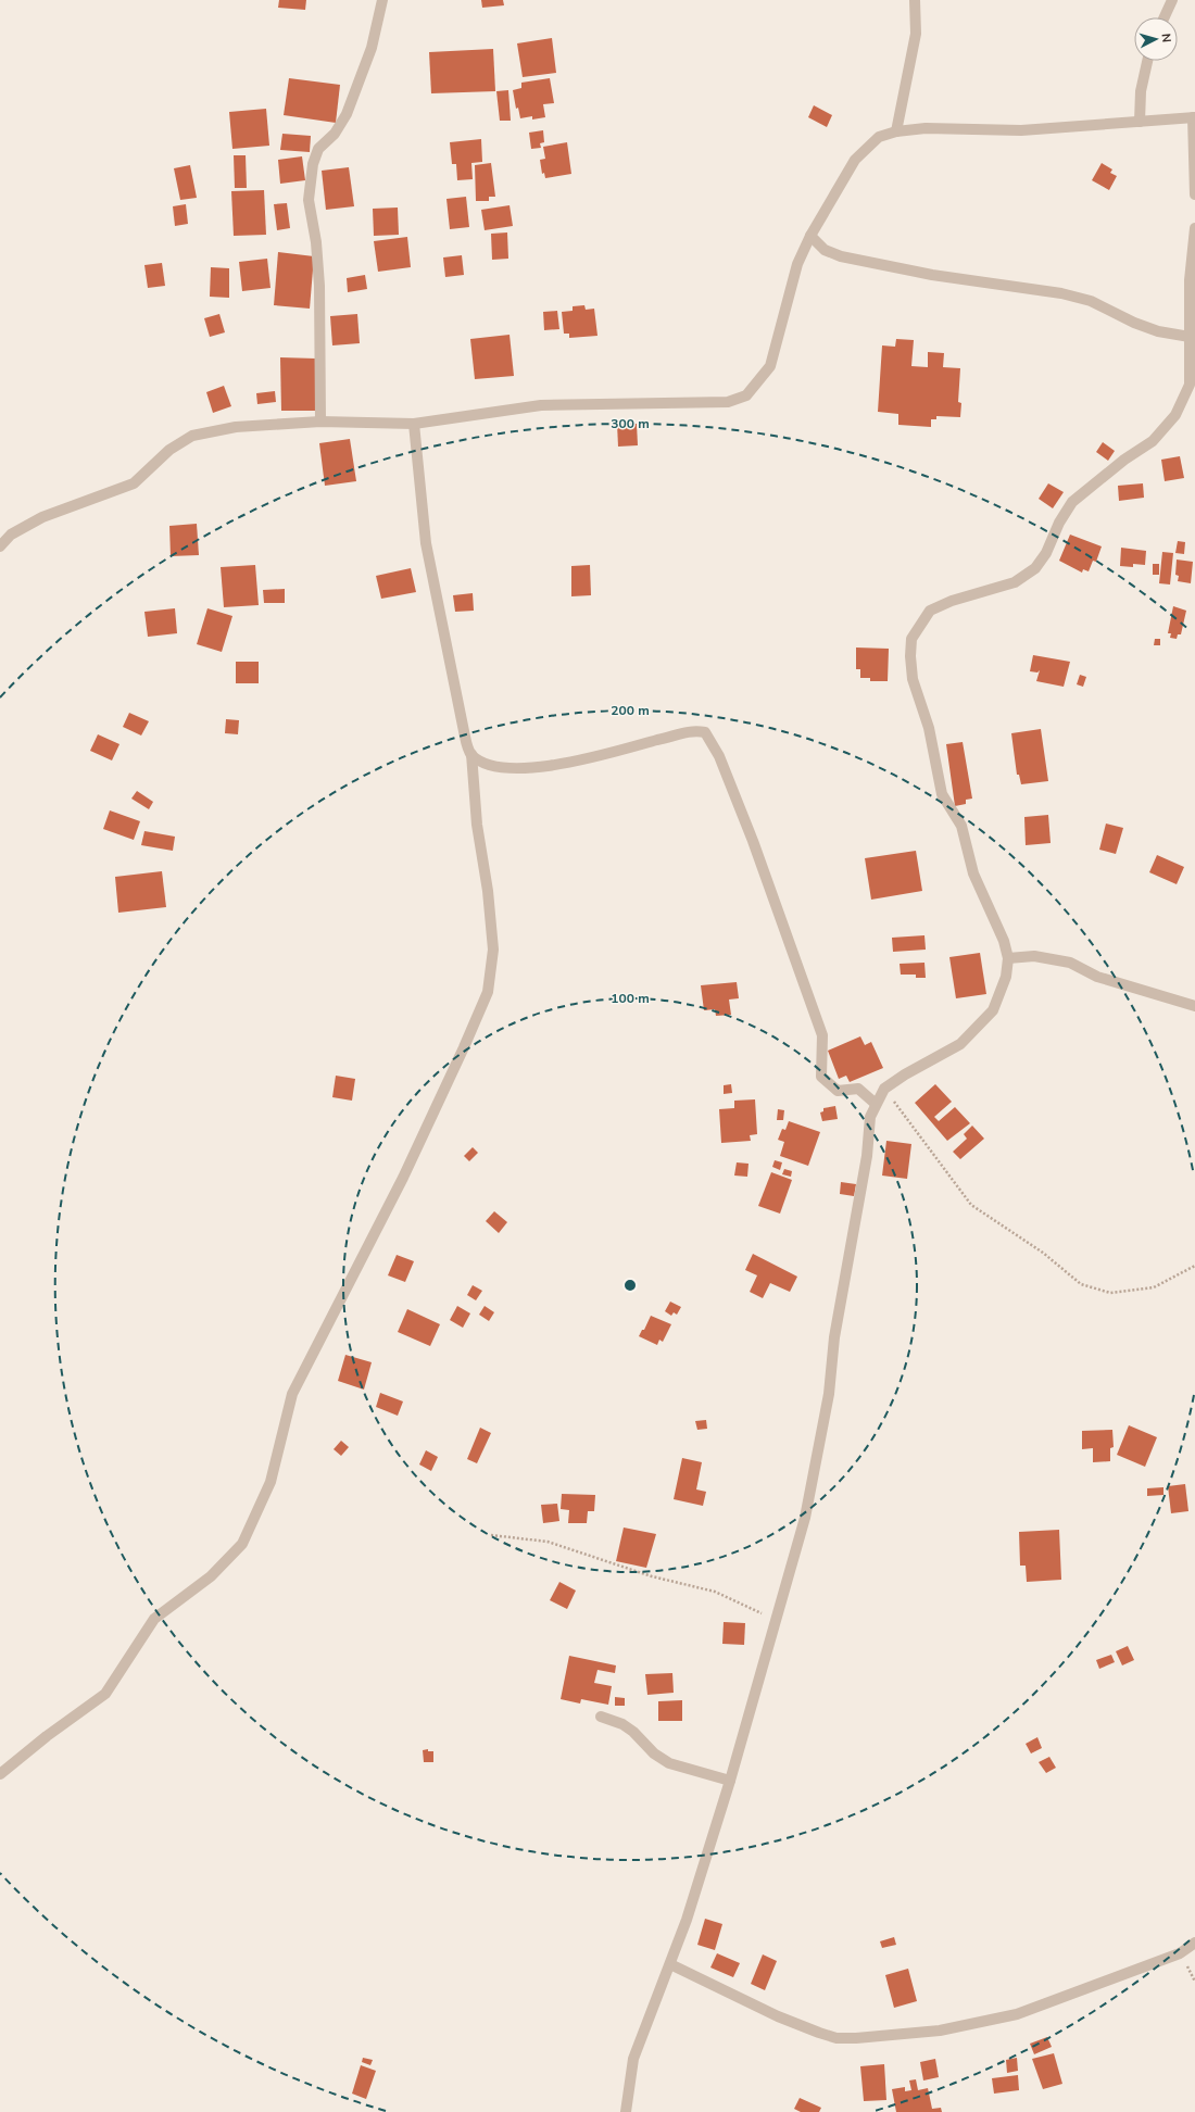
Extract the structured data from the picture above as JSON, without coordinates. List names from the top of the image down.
{
  "north": "right",
  "rings": ["300 m", "200 m", "100 m"]
}
